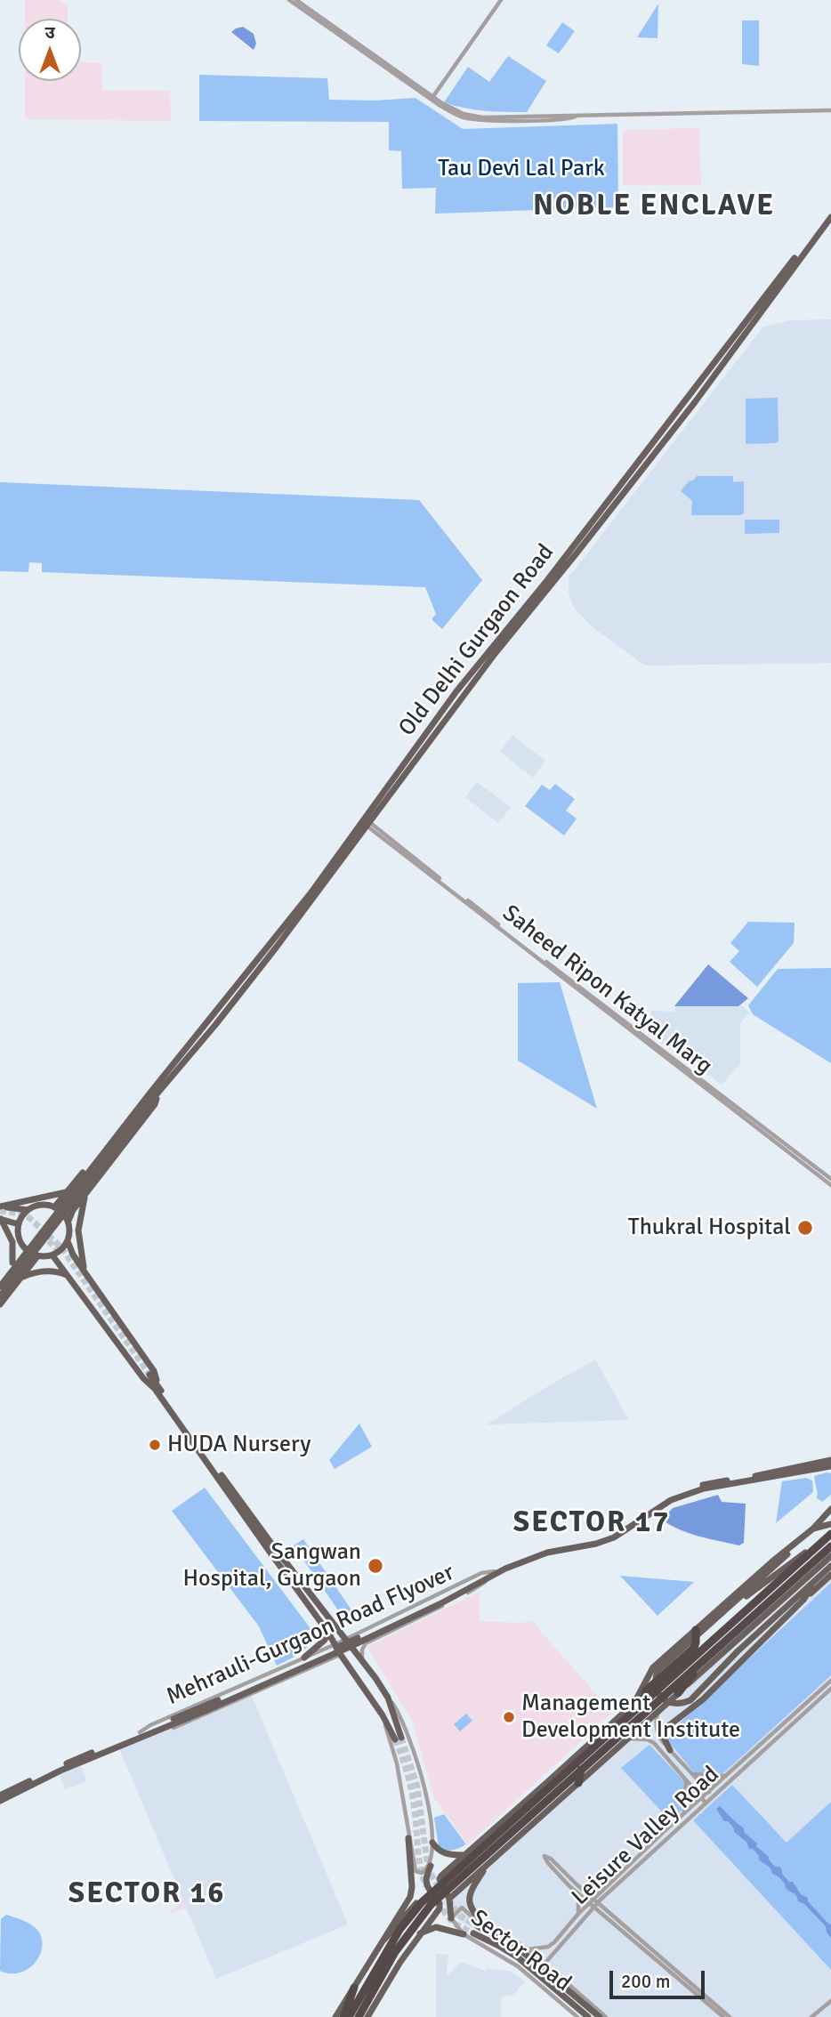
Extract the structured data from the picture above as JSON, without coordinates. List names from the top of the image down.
{
  "streets": {
    "main road": ["Old Delhi Gurgaon Road", "Mehrauli-Gurgaon Road Flyover"],
    "street": ["Saheed Ripon Katyal Marg", "Leisure Valley Road", "Sector Road"]
  },
  "crossings": [
    ["Old Delhi Gurgaon Road", "Saheed Ripon Katyal Marg"],
    ["Leisure Valley Road", "Sector Road"]
  ],
  "districts": ["NOBLE ENCLAVE", "SECTOR 17", "SECTOR 16"],
  "parks": ["Tau Devi Lal Park"],
  "places": [
    "Thukral Hospital",
    "HUDA Nursery",
    "Sangwan Hospital, Gurgaon",
    "Management Development Institute"
  ],
  "scale_bar": "200 m",
  "north": "top"
}
